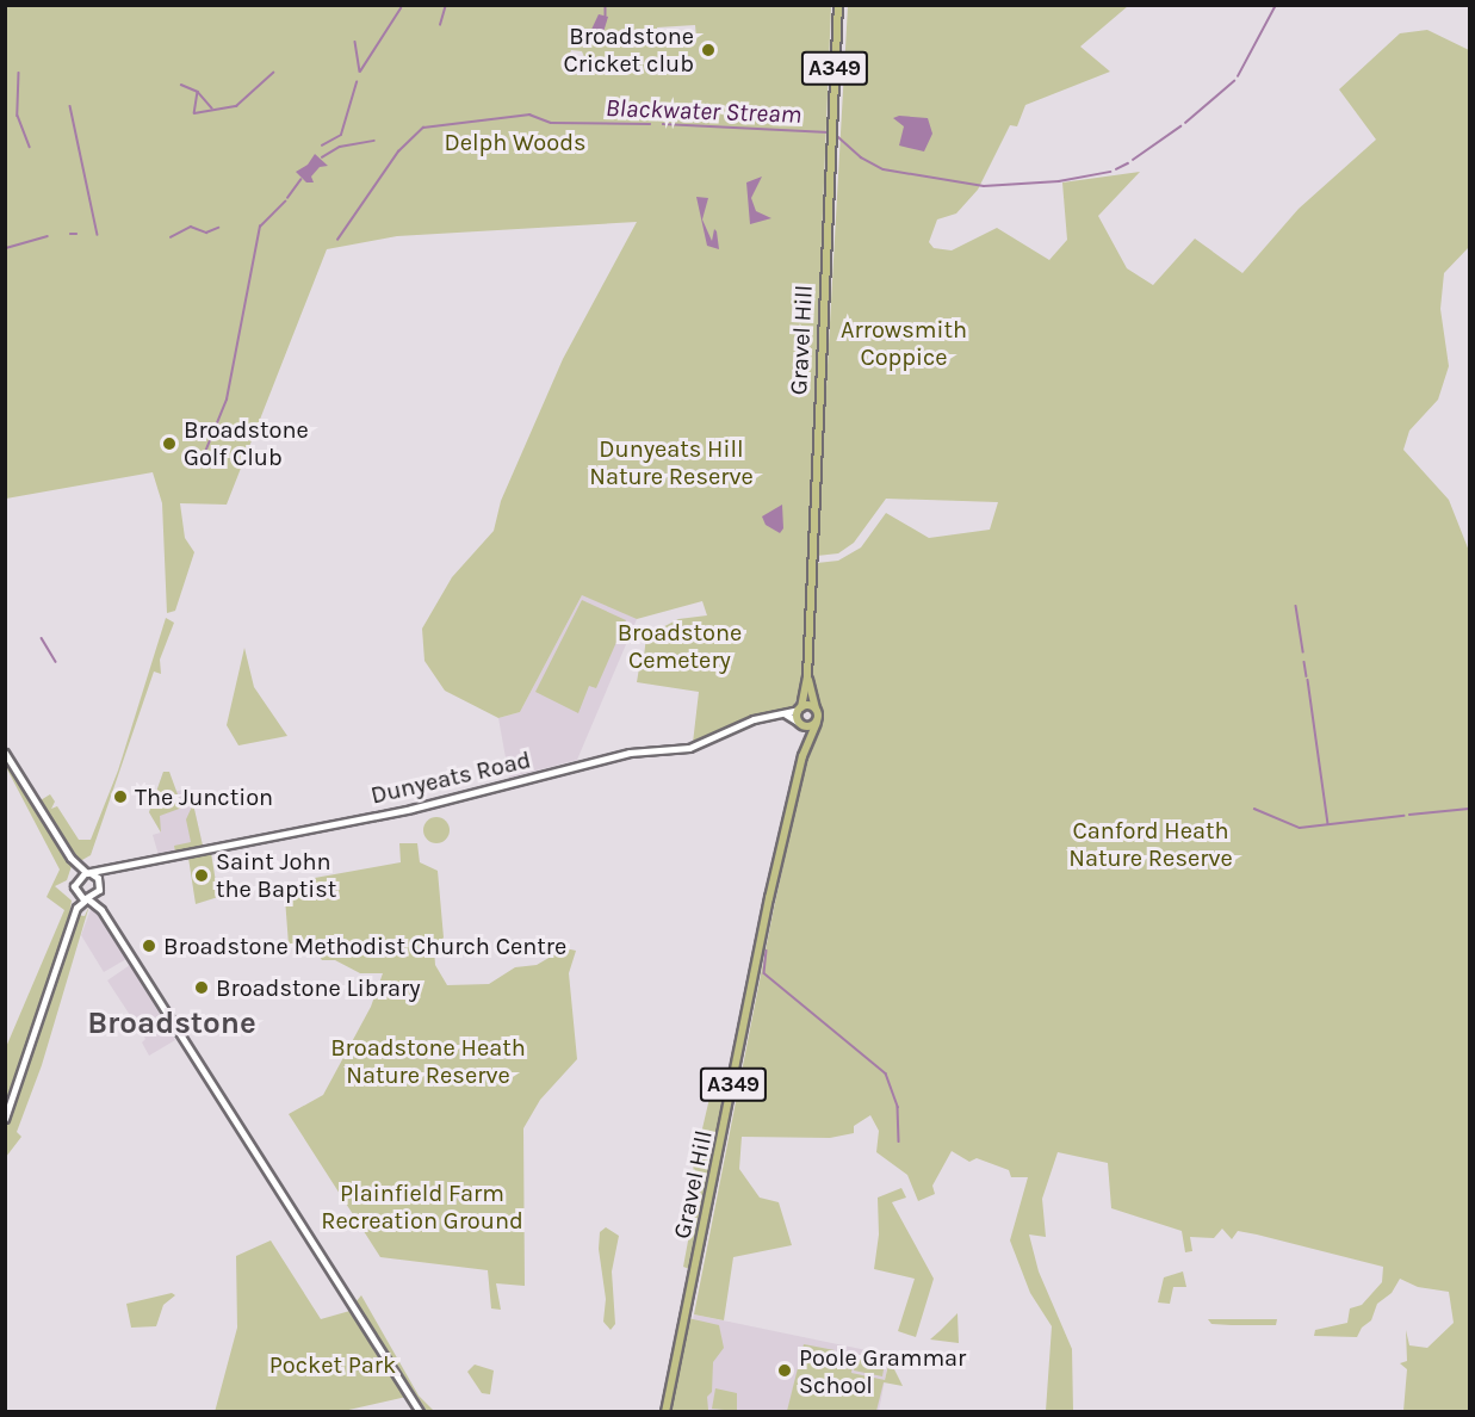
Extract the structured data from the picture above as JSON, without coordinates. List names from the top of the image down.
{
  "streets": {
    "main road": ["A349", "Gravel Hill"],
    "street": ["Dunyeats Road"]
  },
  "crossings": [
    ["Gravel Hill", "Dunyeats Road"]
  ],
  "districts": ["Broadstone"],
  "water": ["Blackwater Stream"],
  "parks": [
    "Delph Woods",
    "Arrowsmith Coppice",
    "Dunyeats Hill Nature Reserve",
    "Broadstone Cemetery",
    "Canford Heath Nature Reserve",
    "Broadstone Heath Nature Reserve",
    "Plainfield Farm Recreation Ground",
    "Pocket Park"
  ],
  "places": [
    "Broadstone Cricket club",
    "Broadstone Golf Club",
    "The Junction",
    "Saint John the Baptist",
    "Broadstone Methodist Church Centre",
    "Broadstone Library",
    "Poole Grammar School"
  ]
}
